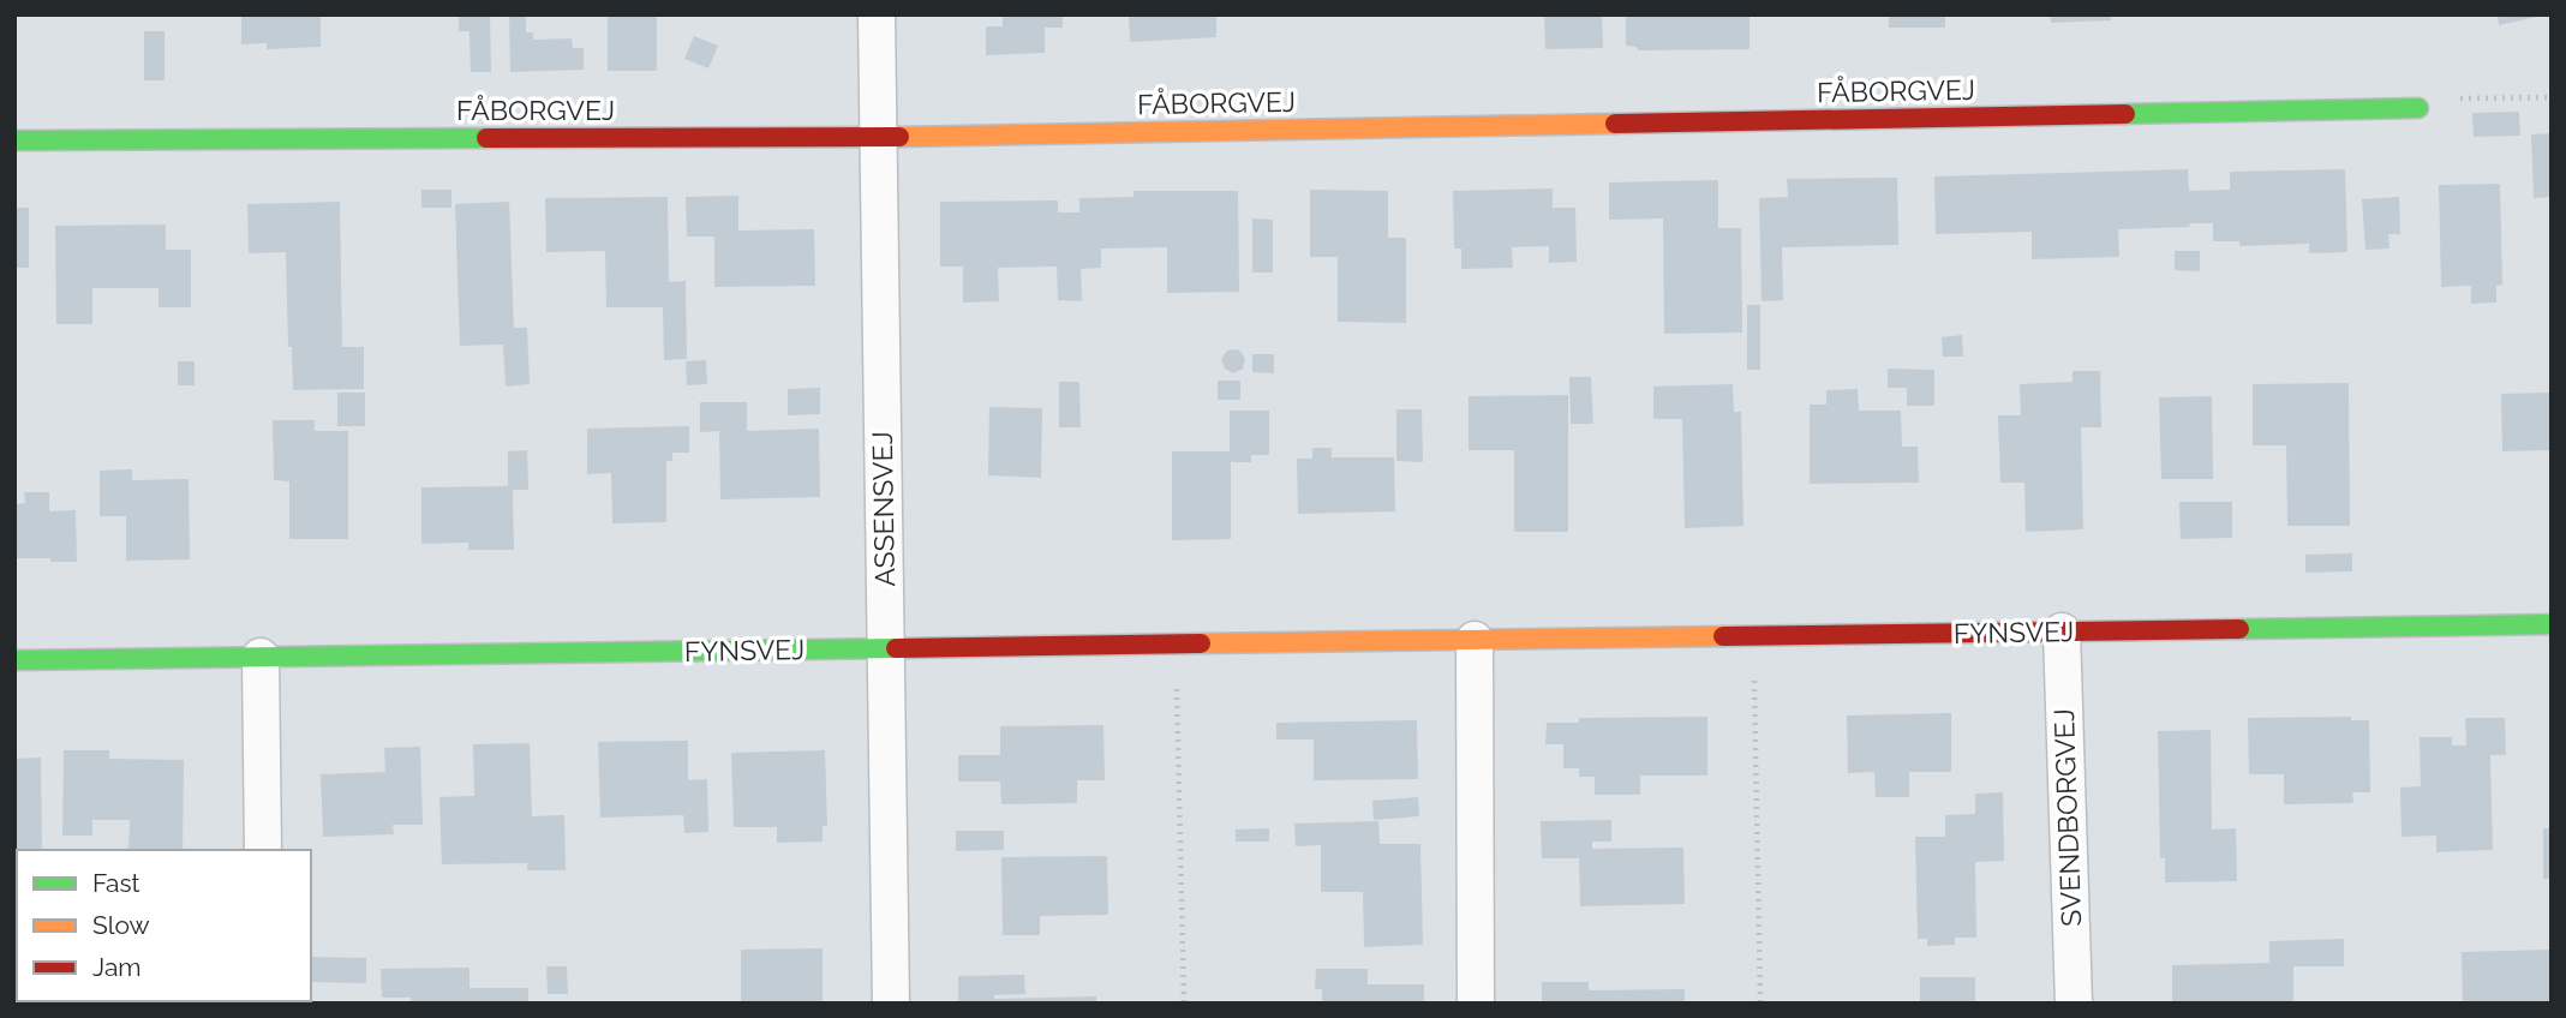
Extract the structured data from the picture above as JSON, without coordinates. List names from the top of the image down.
{
  "streets": {
    "street": [
      "FÅBORGVEJ",
      "ASSENSVEJ",
      "FYNSVEJ",
      "SVENDBORGVEJ"
    ]
  },
  "crossings": [
    ["FÅBORGVEJ", "ASSENSVEJ"],
    ["ASSENSVEJ", "FYNSVEJ"],
    ["FYNSVEJ", "SVENDBORGVEJ"]
  ],
  "legend": ["Fast", "Slow", "Jam"]
}
